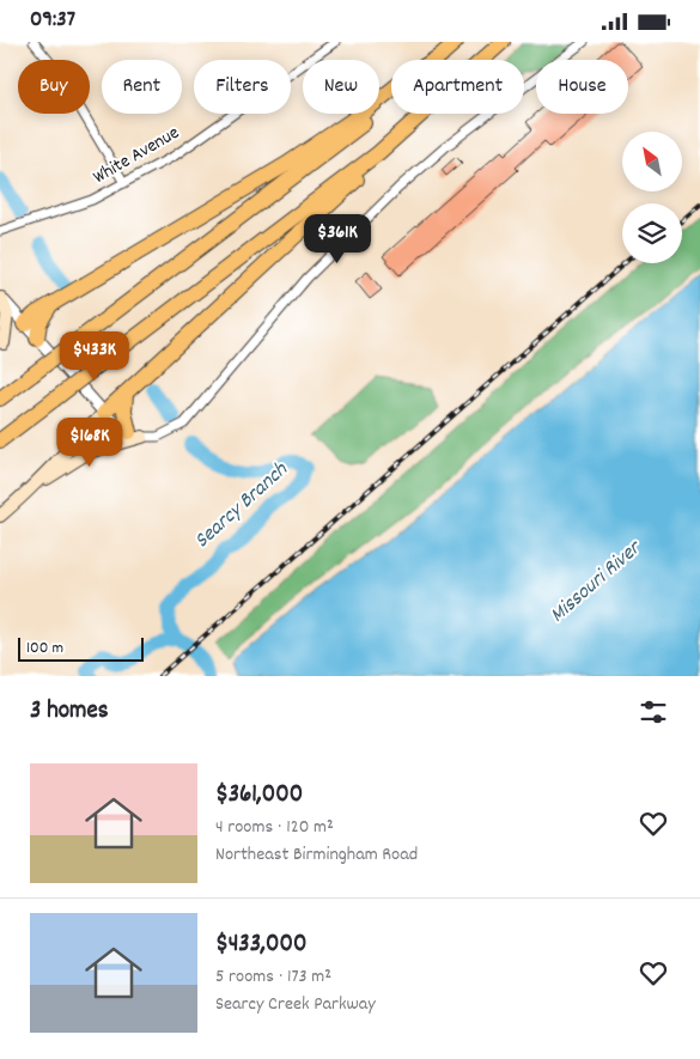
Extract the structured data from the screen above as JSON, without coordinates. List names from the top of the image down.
{
  "streets": {
    "street": ["White Avenue"]
  },
  "water": ["Searcy Branch", "Missouri River"],
  "scale_bar": "100 m",
  "north": "top left",
  "page": {
    "status": "09:37",
    "chip": [
      "Buy",
      "Rent",
      "Filters",
      "New",
      "Apartment",
      "House"
    ],
    "price": ["$361K", "$433K", "$168K"],
    "scale": "100 m",
    "heading": "3 homes",
    "list": [
      {
        "name": "$361,000",
        "note": "4 rooms · 120 m² · Northeast Birmingham Road"
      },
      {
        "name": "$433,000",
        "note": "5 rooms · 173 m² · Searcy Creek Parkway"
      }
    ]
  }
}
